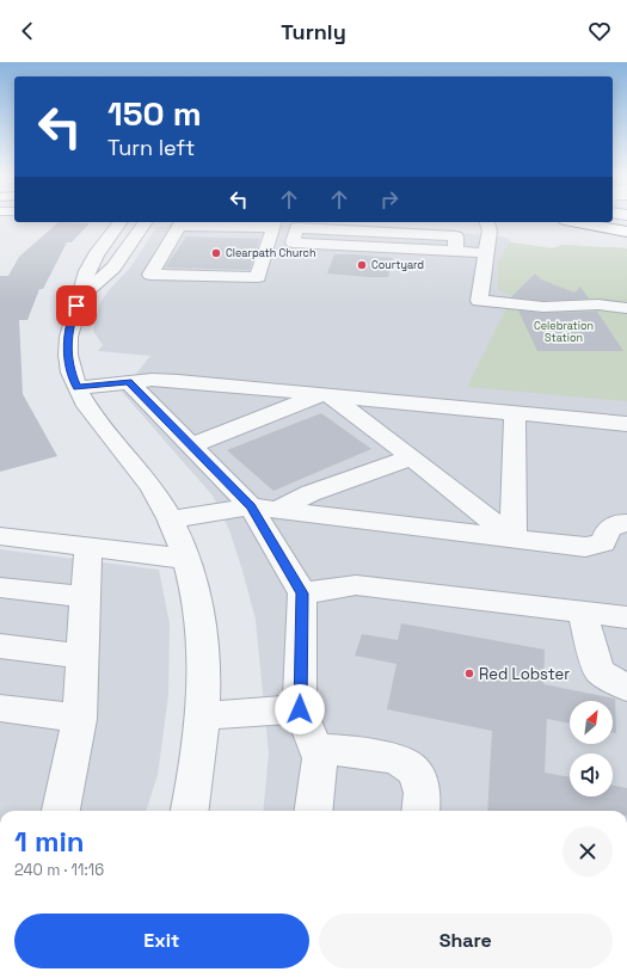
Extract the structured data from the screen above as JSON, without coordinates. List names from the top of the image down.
{
  "parks": ["Celebration Station"],
  "places": ["Clearpath Church", "Courtyard", "Red Lobster"],
  "north": "top right",
  "page": {
    "header": "Turnly",
    "turn": ["150 m", "Turn left"],
    "heading": ["1 min", "240 m · 11:16"],
    "buttons": ["Exit", "Share"]
  }
}
